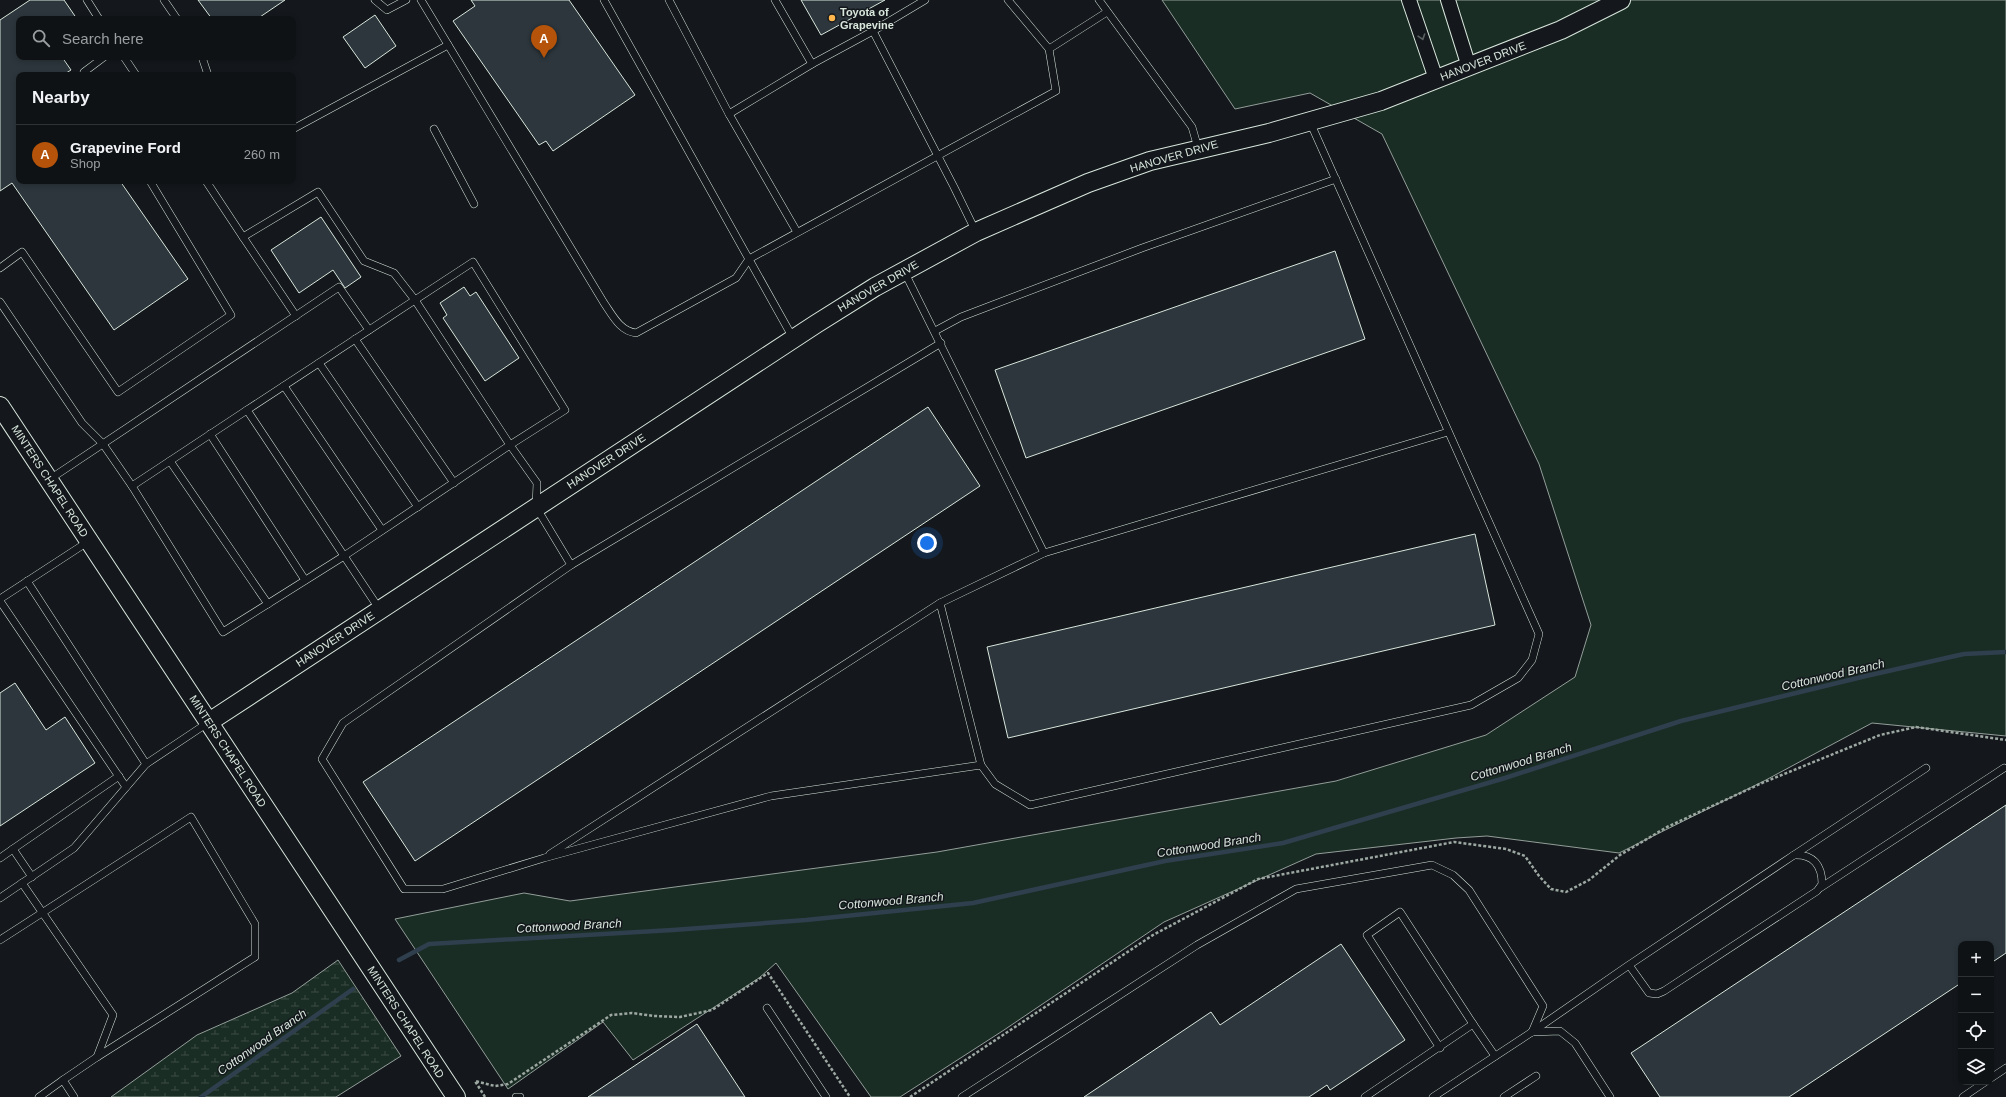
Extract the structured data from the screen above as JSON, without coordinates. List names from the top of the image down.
{
  "streets": {
    "street": ["HANOVER DRIVE", "MINTERS CHAPEL ROAD"]
  },
  "crossings": [
    ["HANOVER DRIVE", "MINTERS CHAPEL ROAD"]
  ],
  "water": ["Cottonwood Branch"],
  "places": ["Toyota of Grapevine"],
  "page": {
    "search": "Search here",
    "pins": "A",
    "heading": "Nearby",
    "list": [
      {
        "mark": "A",
        "name": "Grapevine Ford",
        "note": "Shop",
        "value": "260 m"
      }
    ],
    "map_buttons": ["+", "−"]
  }
}
